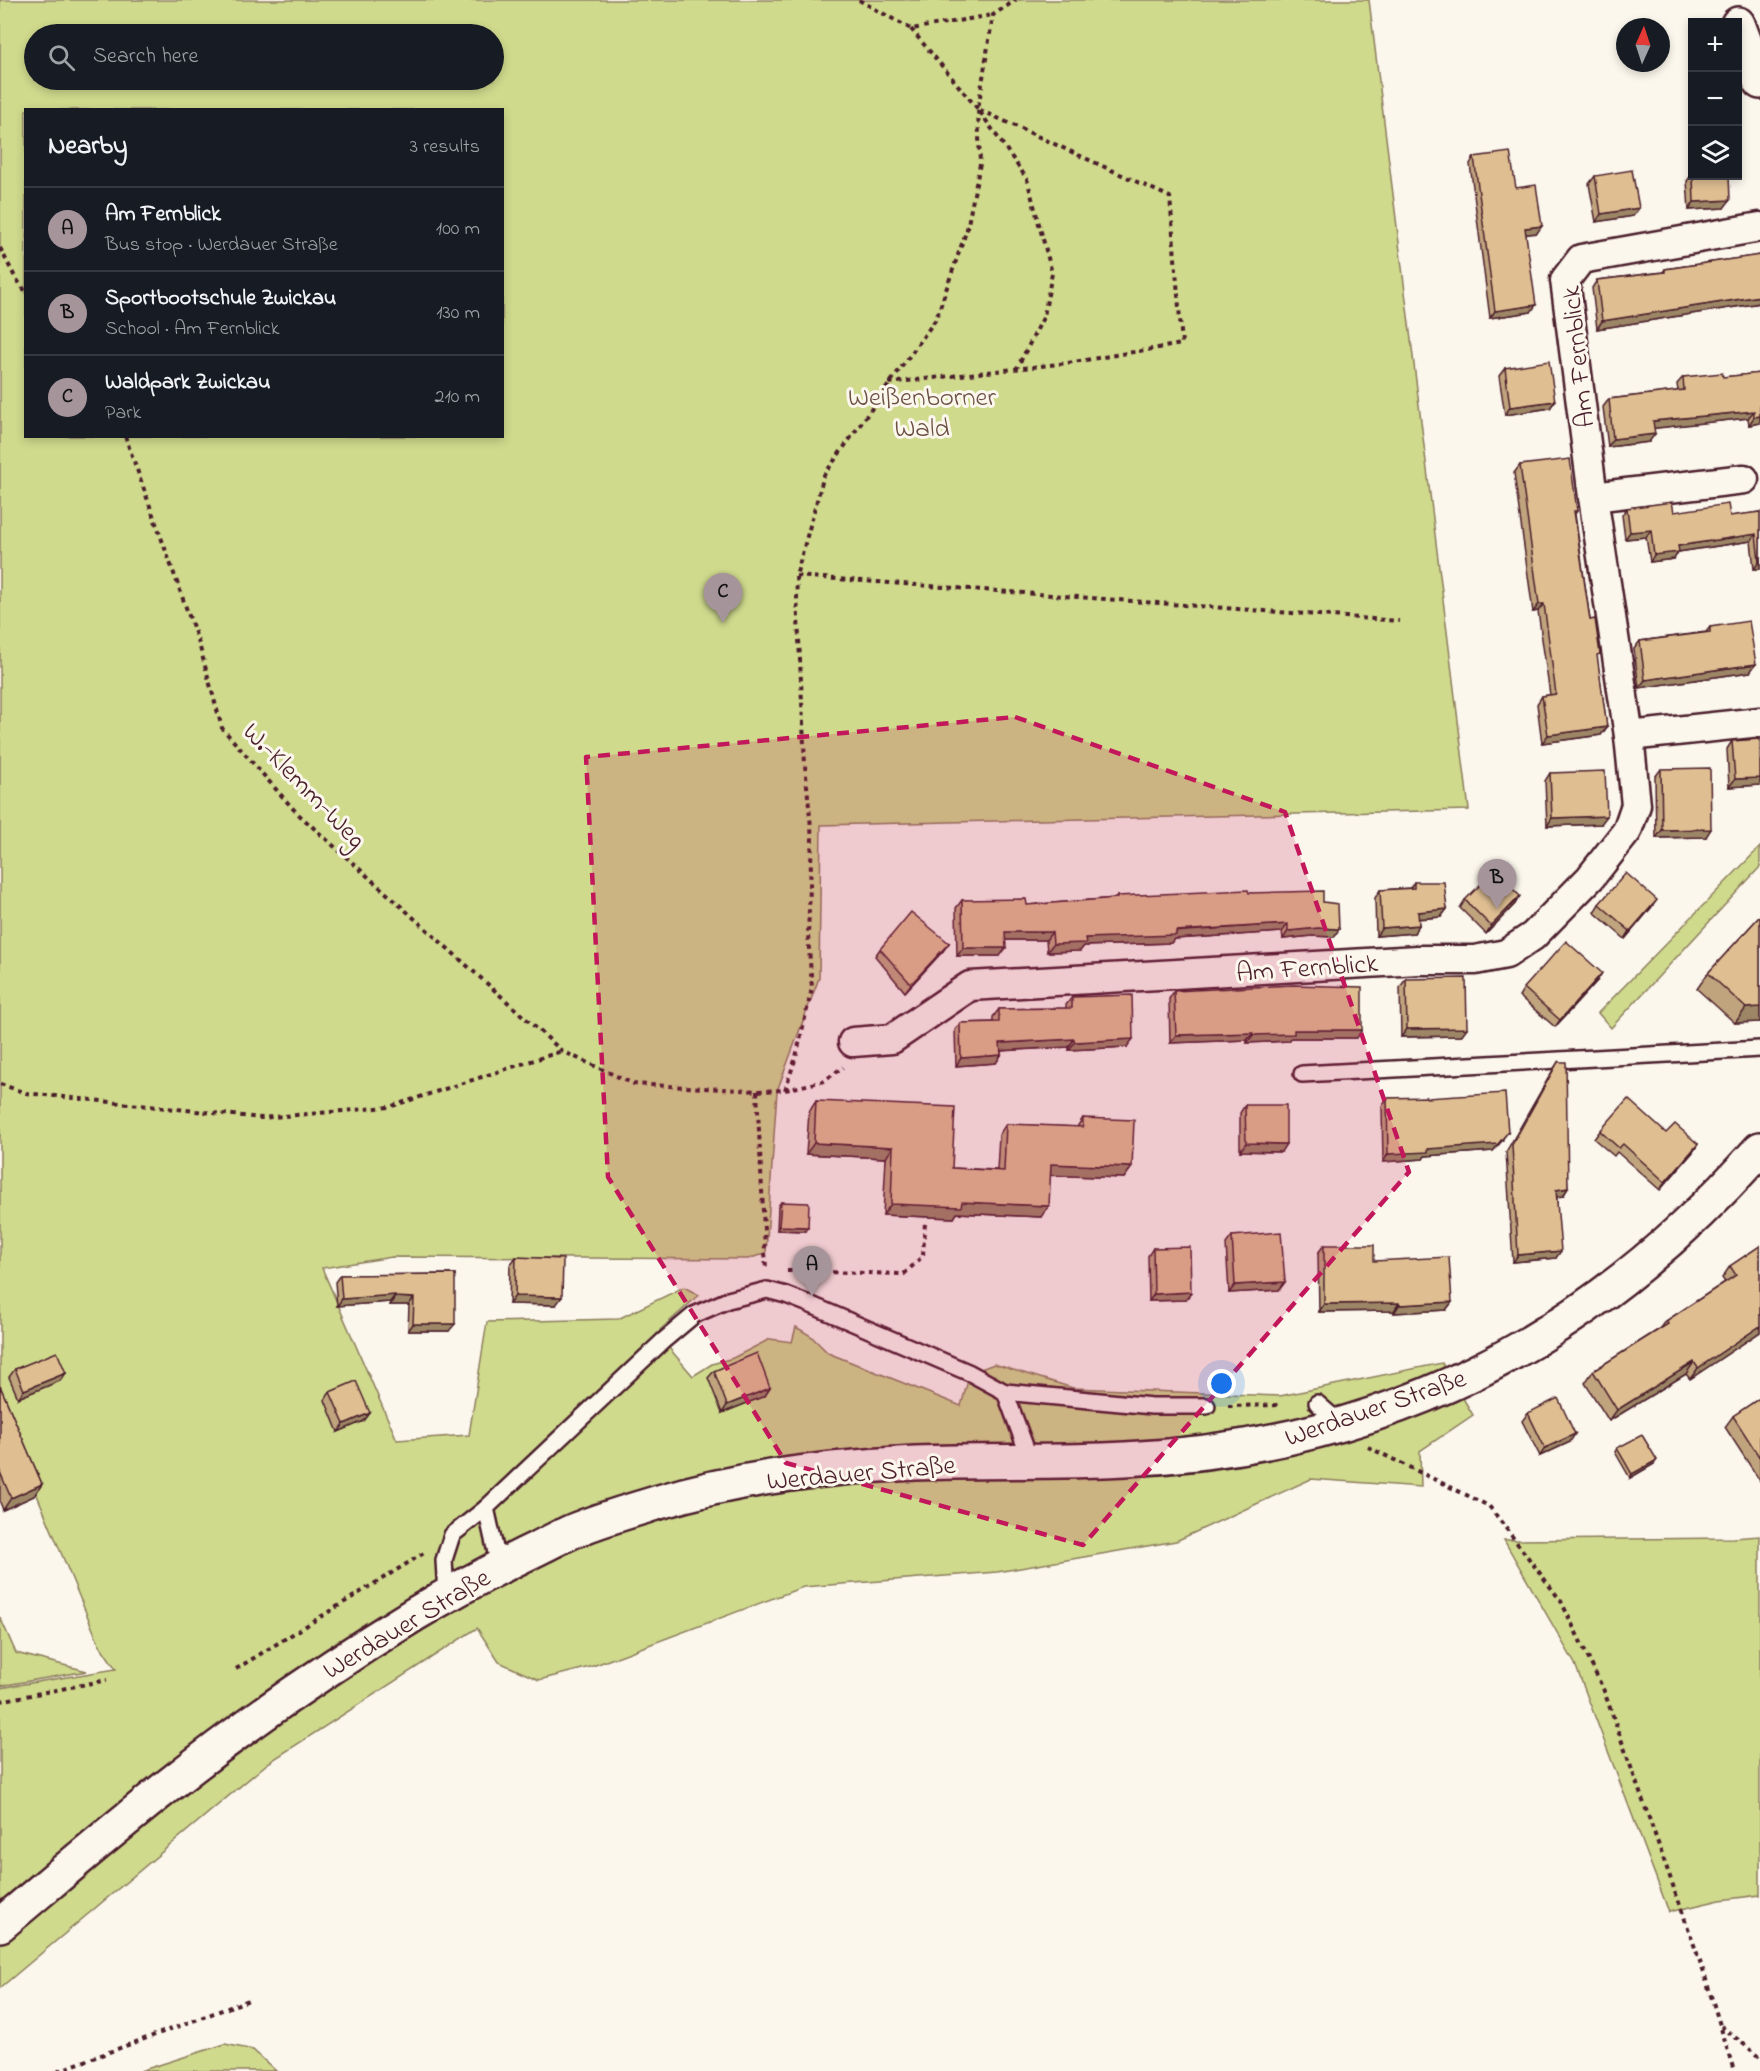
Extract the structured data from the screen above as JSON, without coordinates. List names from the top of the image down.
{
  "streets": {
    "main road": ["Werdauer Straße"],
    "street": ["Am Fernblick"],
    "path": ["W.-Klemm-Weg"]
  },
  "crossings": [
    ["Am Fernblick", "W.-Klemm-Weg"]
  ],
  "parks": ["Weißenborner Wald"],
  "north": "top",
  "page": {
    "map_buttons": ["+", "−"],
    "search": "Search here",
    "heading": ["Nearby", "3 results"],
    "list": [
      {
        "mark": "A",
        "name": "Am Fernblick",
        "note": "Bus stop · Werdauer Straße",
        "value": "100 m"
      },
      {
        "mark": "B",
        "name": "Sportbootschule Zwickau",
        "note": "School · Am Fernblick",
        "value": "130 m"
      },
      {
        "mark": "C",
        "name": "Waldpark Zwickau",
        "note": "Park",
        "value": "210 m"
      }
    ],
    "pins": ["C", "B", "A"]
  }
}
